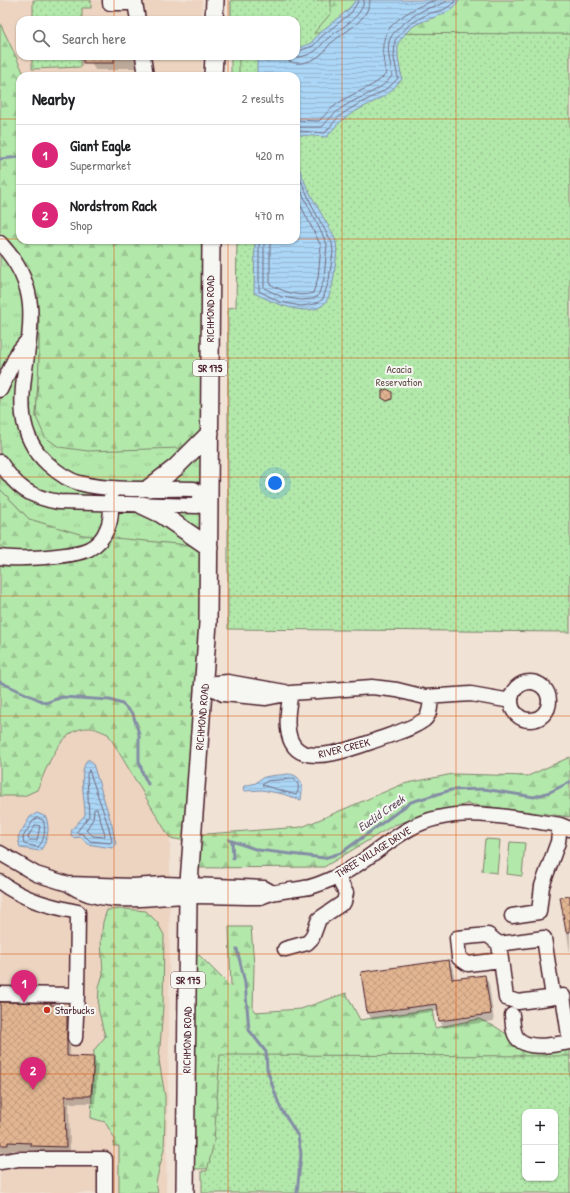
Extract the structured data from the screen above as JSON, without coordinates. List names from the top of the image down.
{
  "streets": {
    "main road": ["RICHMOND ROAD", "SR 175"],
    "street": ["RIVER CREEK", "THREE VILLAGE DRIVE"]
  },
  "crossings": [
    ["RICHMOND ROAD", "THREE VILLAGE DRIVE"]
  ],
  "water": ["Euclid Creek"],
  "parks": ["Acacia Reservation"],
  "places": ["Starbucks"],
  "page": {
    "search": "Search here",
    "heading": ["Nearby", "2 results"],
    "list": [
      {
        "mark": "1",
        "name": "Giant Eagle",
        "note": "Supermarket",
        "value": "420 m"
      },
      {
        "mark": "2",
        "name": "Nordstrom Rack",
        "note": "Shop",
        "value": "470 m"
      }
    ],
    "pins": ["1", "2"],
    "map_buttons": ["+", "−"]
  }
}
